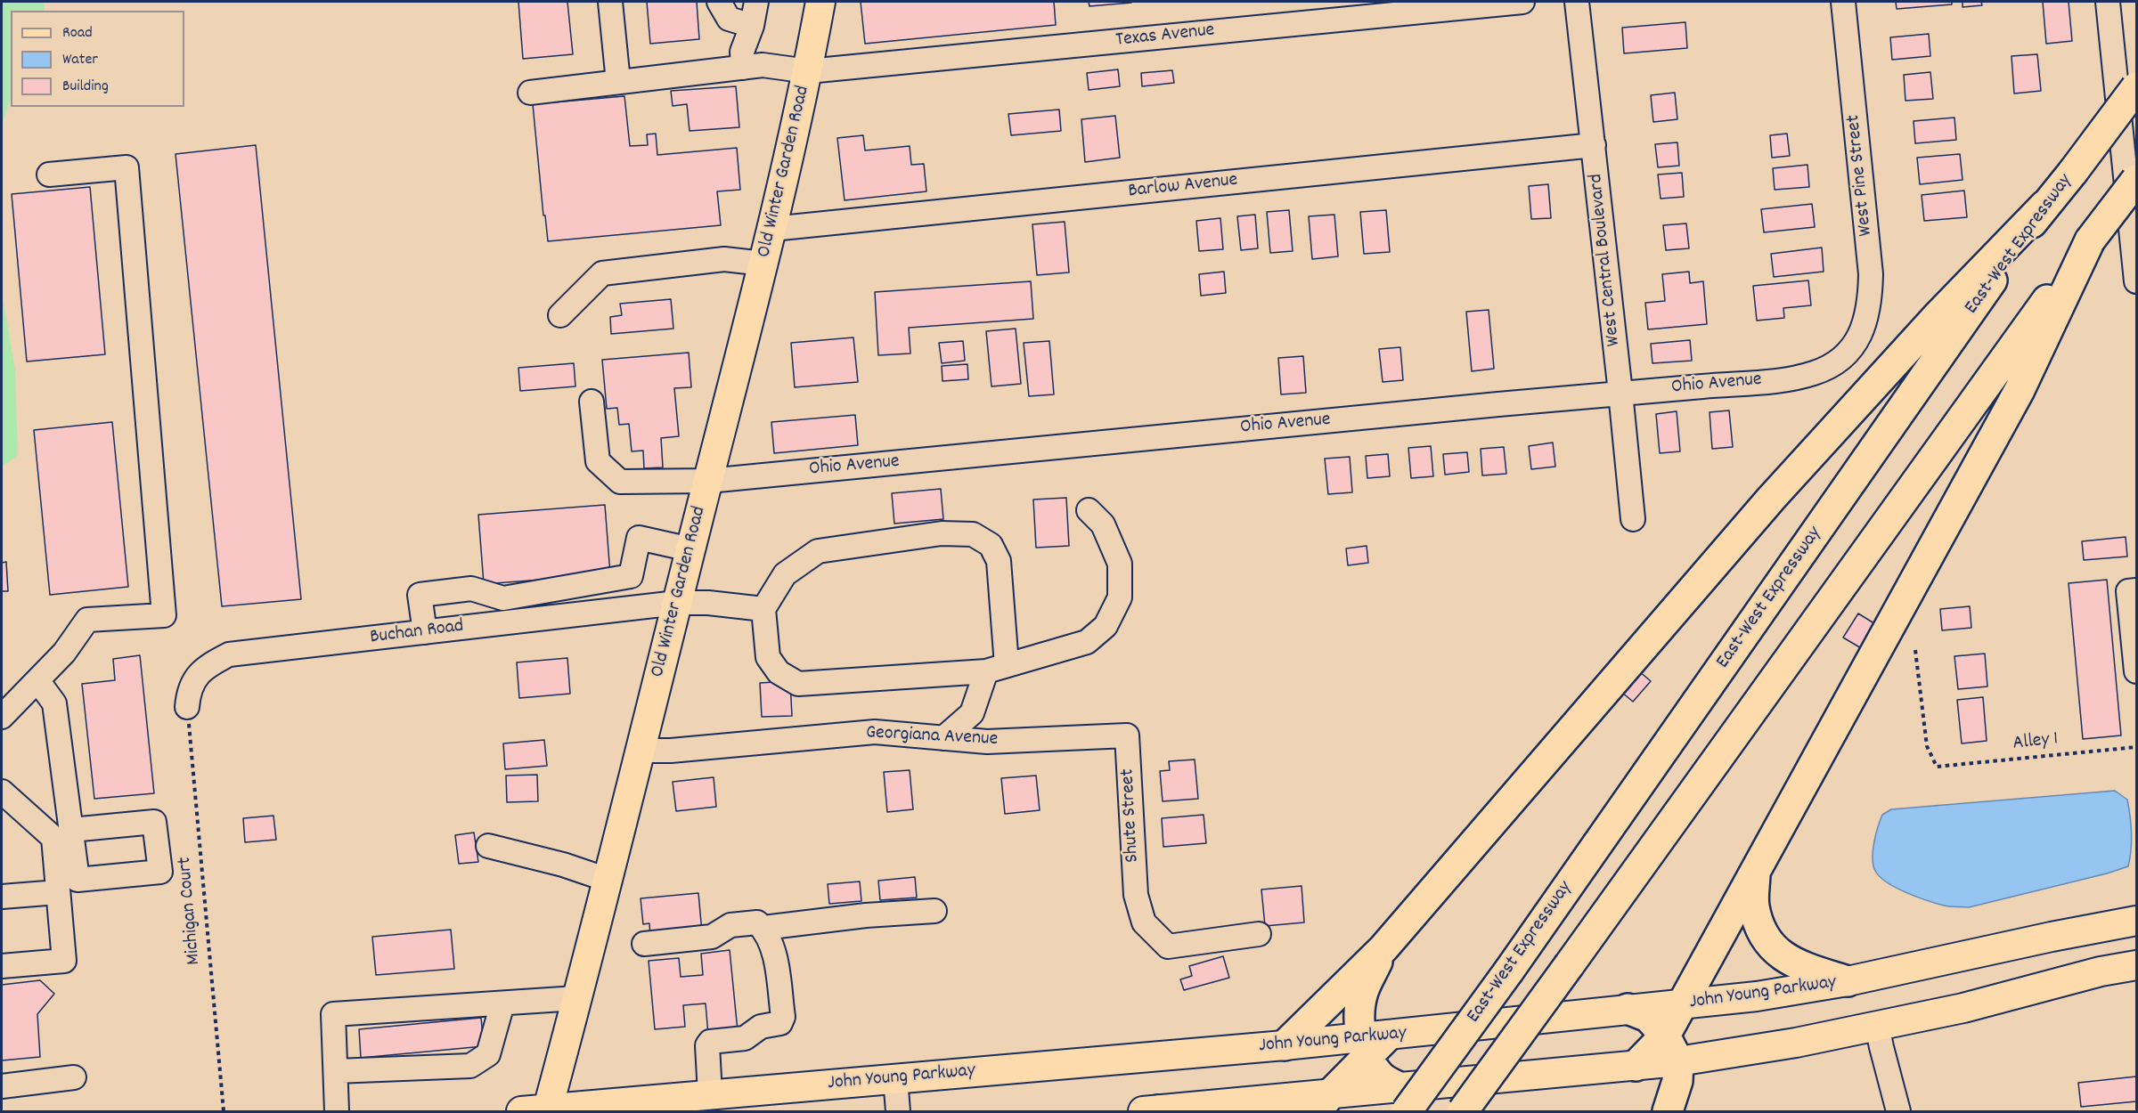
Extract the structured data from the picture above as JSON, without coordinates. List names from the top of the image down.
{
  "streets": {
    "highway": ["East-West Expressway"],
    "main road": ["Old Winter Garden Road", "John Young Parkway"],
    "street": [
      "Texas Avenue",
      "West Pine Street",
      "Barlow Avenue",
      "West Central Boulevard",
      "Ohio Avenue",
      "Buchan Road",
      "Georgiana Avenue",
      "Shute Street"
    ],
    "path": ["Alley 1", "Michigan Court"]
  },
  "crossings": [
    ["Texas Avenue", "Old Winter Garden Road"],
    ["Old Winter Garden Road", "Barlow Avenue"],
    ["Old Winter Garden Road", "Ohio Avenue"],
    ["Old Winter Garden Road", "Buchan Road"],
    ["Old Winter Garden Road", "Georgiana Avenue"],
    ["Old Winter Garden Road", "John Young Parkway"],
    ["West Pine Street", "Ohio Avenue"],
    ["Barlow Avenue", "West Central Boulevard"],
    ["West Central Boulevard", "Ohio Avenue"],
    ["Buchan Road", "Michigan Court"],
    ["Georgiana Avenue", "Shute Street"]
  ],
  "legend": ["Road", "Water", "Building"]
}
